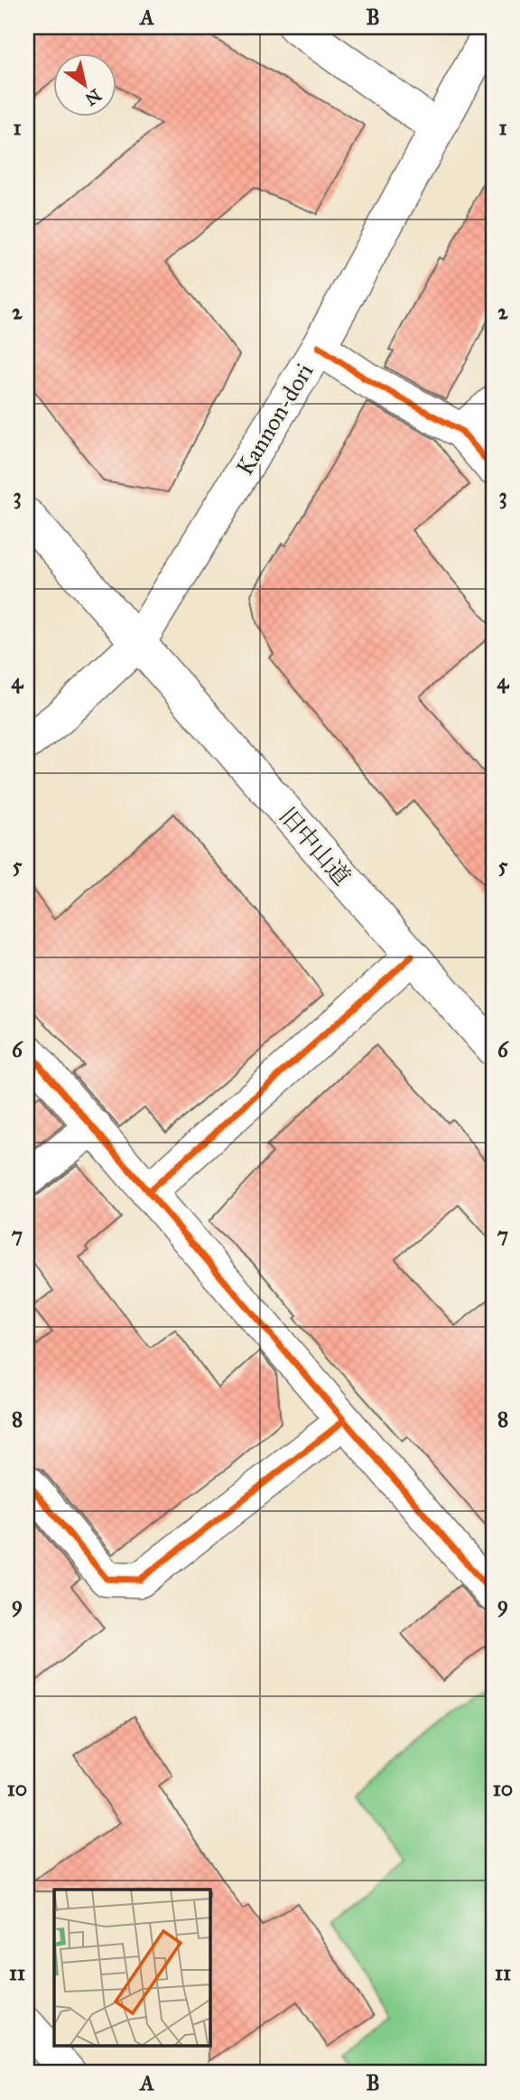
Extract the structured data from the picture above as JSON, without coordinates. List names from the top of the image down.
{
  "streets": {
    "street": ["Kannon-dori", "旧中山道"]
  },
  "crossings": [
    ["Kannon-dori", "旧中山道"]
  ],
  "north": "bottom right",
  "grid": {
    "columns": ["A", "B"],
    "rows": [
      "1",
      "2",
      "3",
      "4",
      "5",
      "6",
      "7",
      "8",
      "9",
      "10",
      "11"
    ]
  }
}
